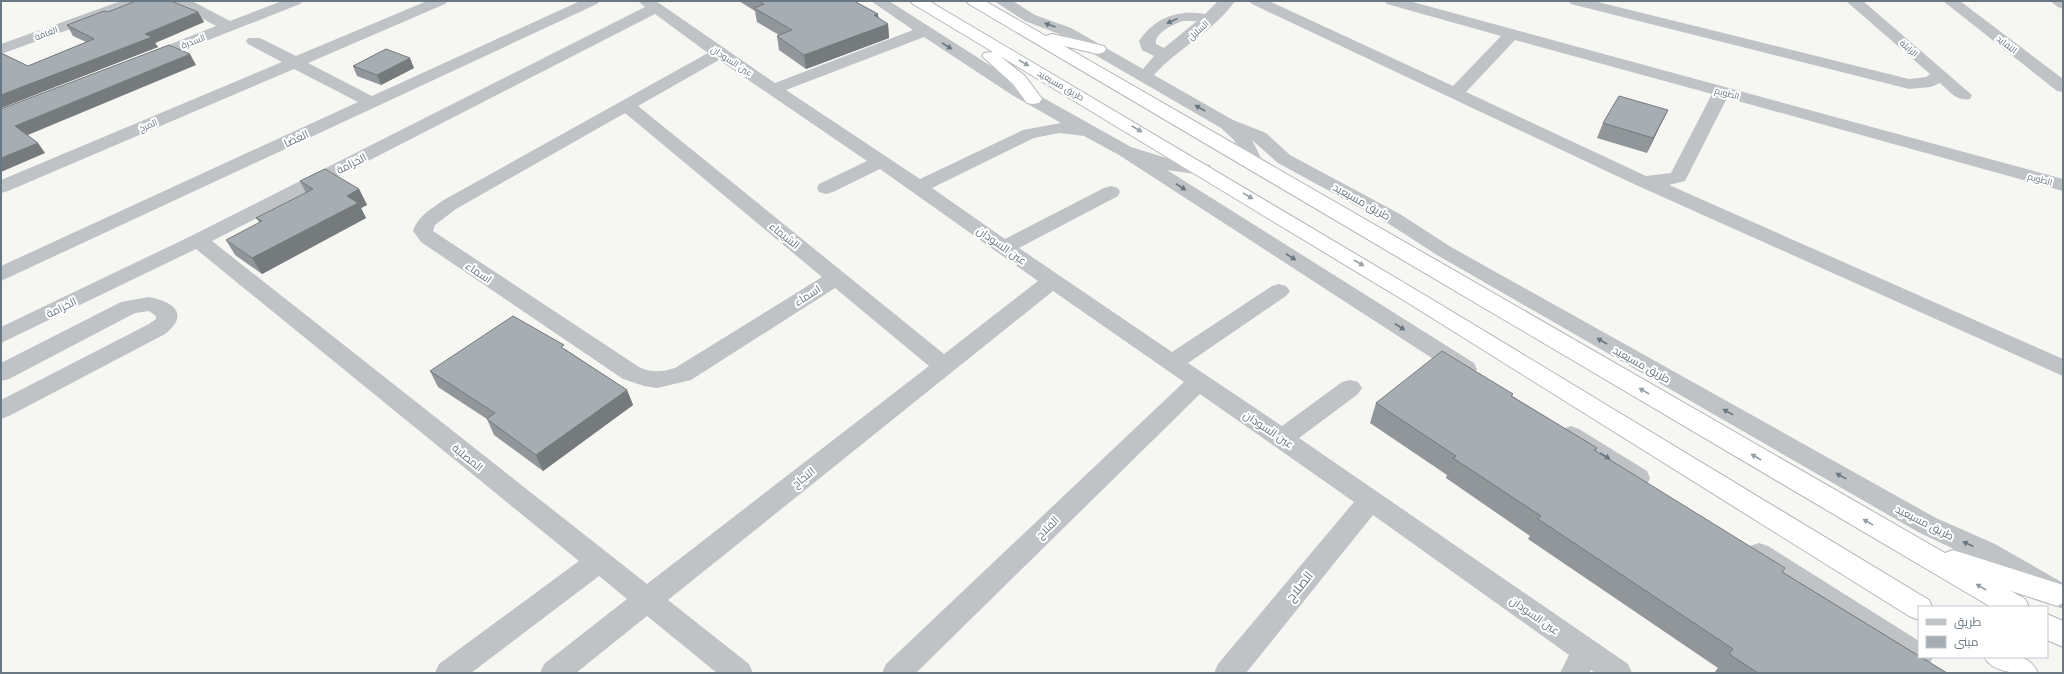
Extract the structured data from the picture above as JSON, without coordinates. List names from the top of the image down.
{
  "streets": {
    "highway": ["طريق مسيعيد"],
    "street": [
      "السليل",
      "الغافة",
      "السدرة",
      "النفايد",
      "الرابلة",
      "عين السودان",
      "الطويم",
      "المرخ",
      "الغضا",
      "الخزامة",
      "الشيماء",
      "اسماء",
      "المصلبة",
      "النجاح",
      "الفلاح",
      "الصلاح"
    ]
  },
  "crossings": [
    ["السليل", "طريق مسيعيد"],
    ["عين السودان", "الخزامة"],
    ["عين السودان", "اسماء"],
    ["عين السودان", "النجاح"],
    ["عين السودان", "الفلاح"],
    ["عين السودان", "الصلاح"],
    ["الخزامة", "المصلبة"],
    ["الشيماء", "اسماء"],
    ["الشيماء", "النجاح"],
    ["المصلبة", "النجاح"]
  ],
  "legend": ["طريق", "مبنى"]
}
